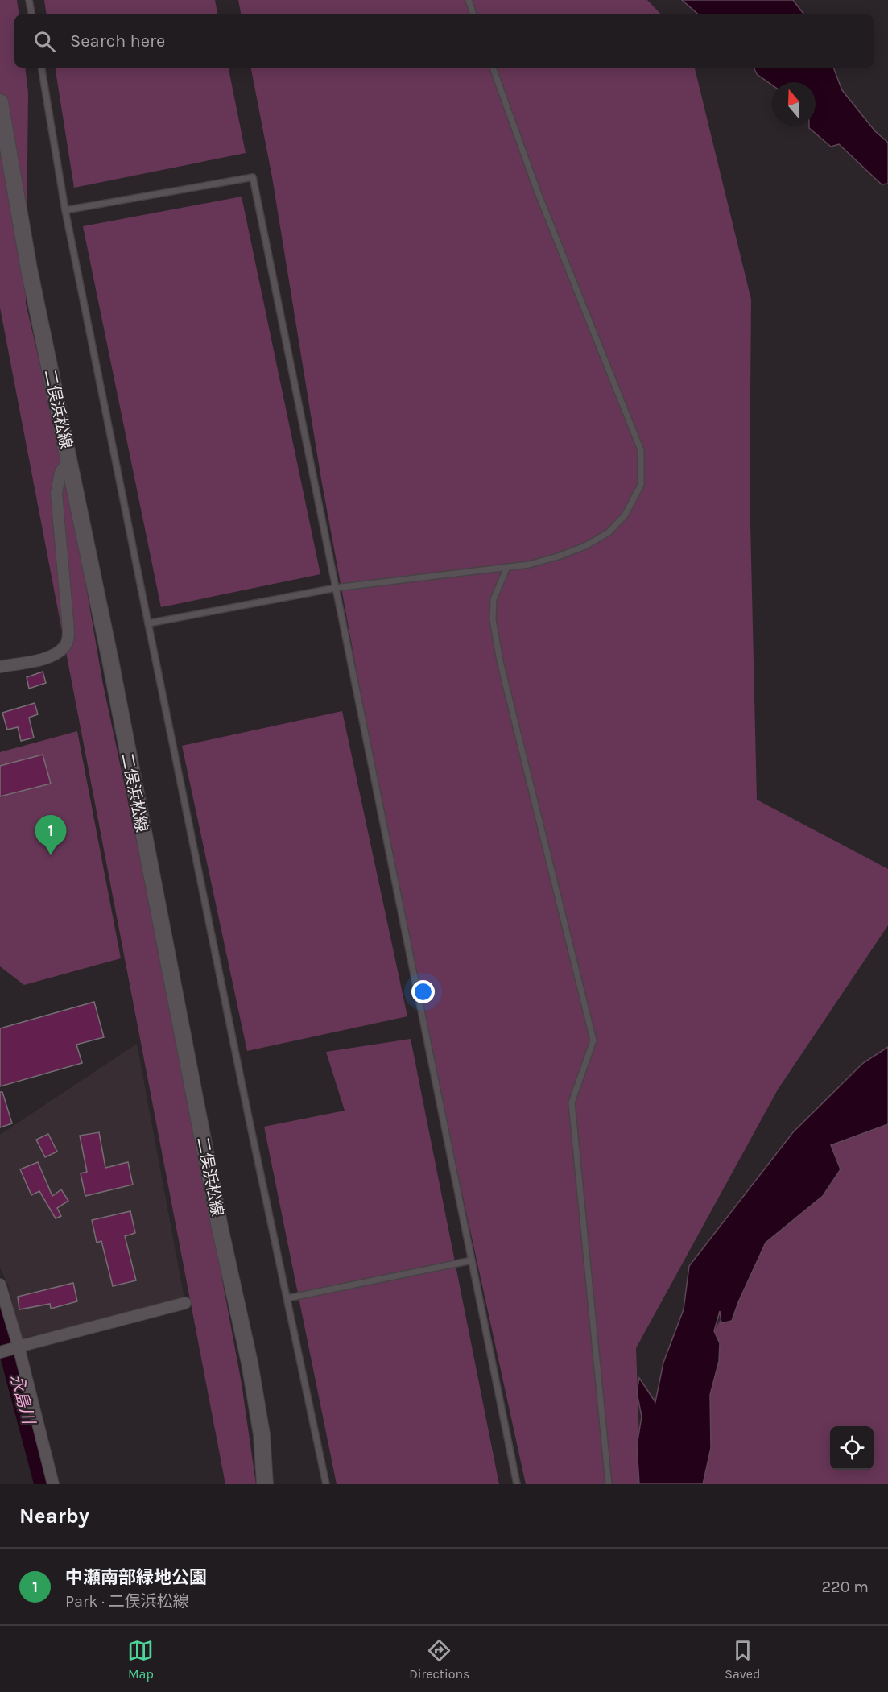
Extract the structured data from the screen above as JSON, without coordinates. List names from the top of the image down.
{
  "streets": {
    "main road": ["二俣浜松線"]
  },
  "water": ["永島川"],
  "north": "top",
  "page": {
    "search": "Search here",
    "pins": "1",
    "heading": "Nearby",
    "list": [
      {
        "mark": "1",
        "name": "中瀬南部緑地公園",
        "note": "Park · 二俣浜松線",
        "value": "220 m"
      }
    ],
    "nav": ["Map", "Directions", "Saved"]
  }
}
